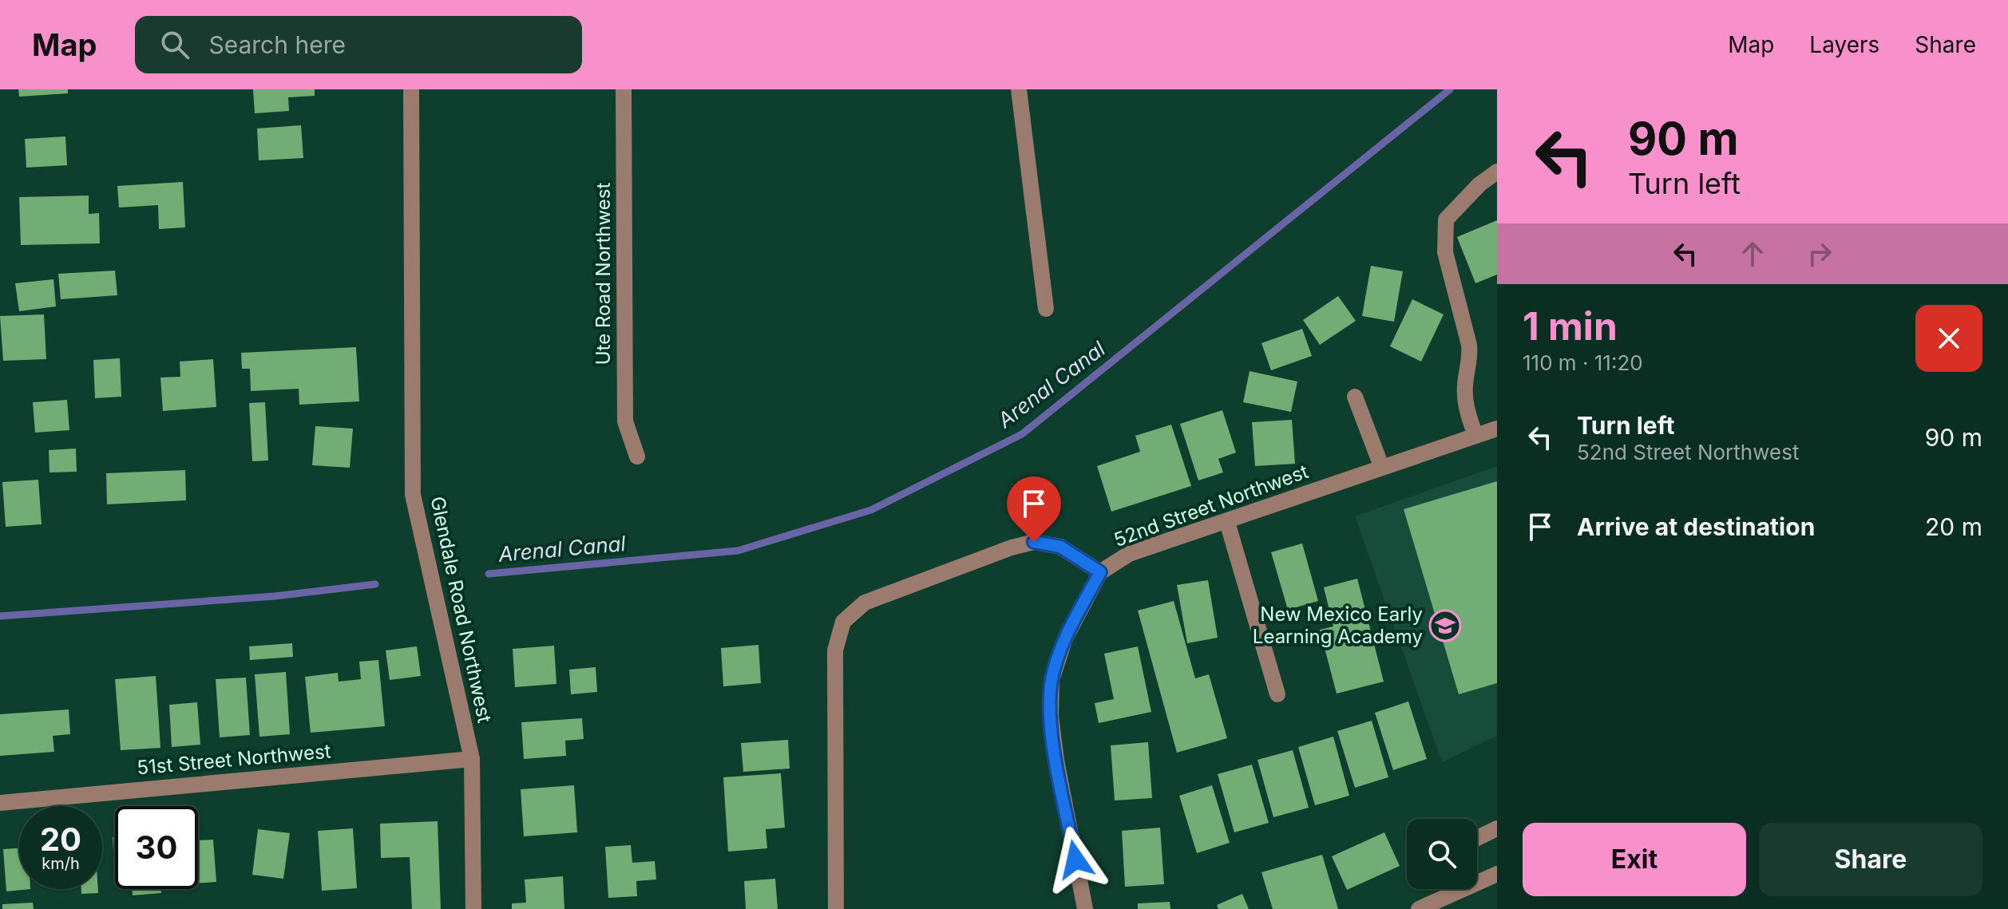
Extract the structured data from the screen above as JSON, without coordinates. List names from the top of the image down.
{
  "streets": {
    "street": [
      "Ute Road Northwest",
      "52nd Street Northwest",
      "Glendale Road Northwest",
      "51st Street Northwest"
    ]
  },
  "crossings": [
    ["Glendale Road Northwest", "51st Street Northwest"]
  ],
  "water": ["Arenal Canal"],
  "places": {
    "school or university": ["New Mexico Early Learning Academy"]
  },
  "page": {
    "header": "Map",
    "search": "Search here",
    "nav": ["Map", "Layers", "Share"],
    "turn": ["90 m", "Turn left"],
    "heading": ["1 min", "110 m · 11:20"],
    "list": [
      {
        "name": "Turn left",
        "note": "52nd Street Northwest",
        "value": "90 m"
      },
      {
        "name": "Arrive at destination",
        "value": "20 m"
      }
    ],
    "speed": "20 km/h",
    "limit": "30",
    "buttons": ["Exit", "Share"]
  }
}
